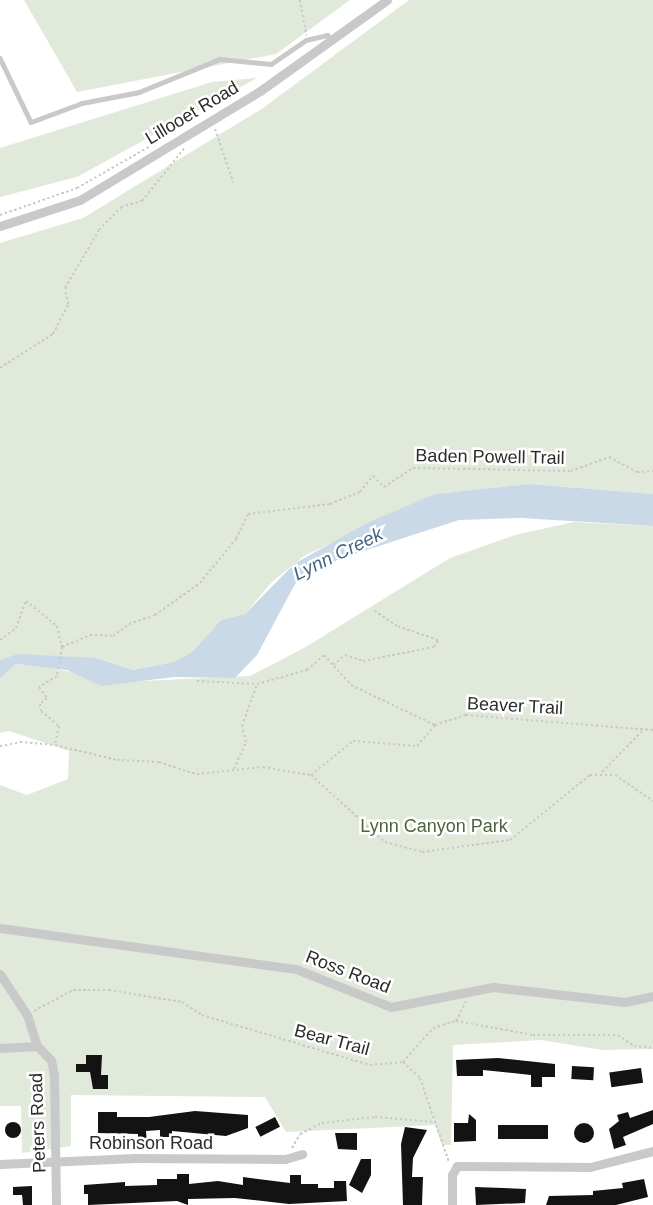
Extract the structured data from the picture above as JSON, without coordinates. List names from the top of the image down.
{
  "streets": {
    "street": [
      "Lillooet Road",
      "Ross Road",
      "Peters Road",
      "Robinson Road"
    ],
    "path": ["Baden Powell Trail", "Beaver Trail", "Bear Trail"]
  },
  "crossings": [
    ["Peters Road", "Robinson Road"]
  ],
  "water": ["Lynn Creek"],
  "parks": ["Lynn Canyon Park"]
}
